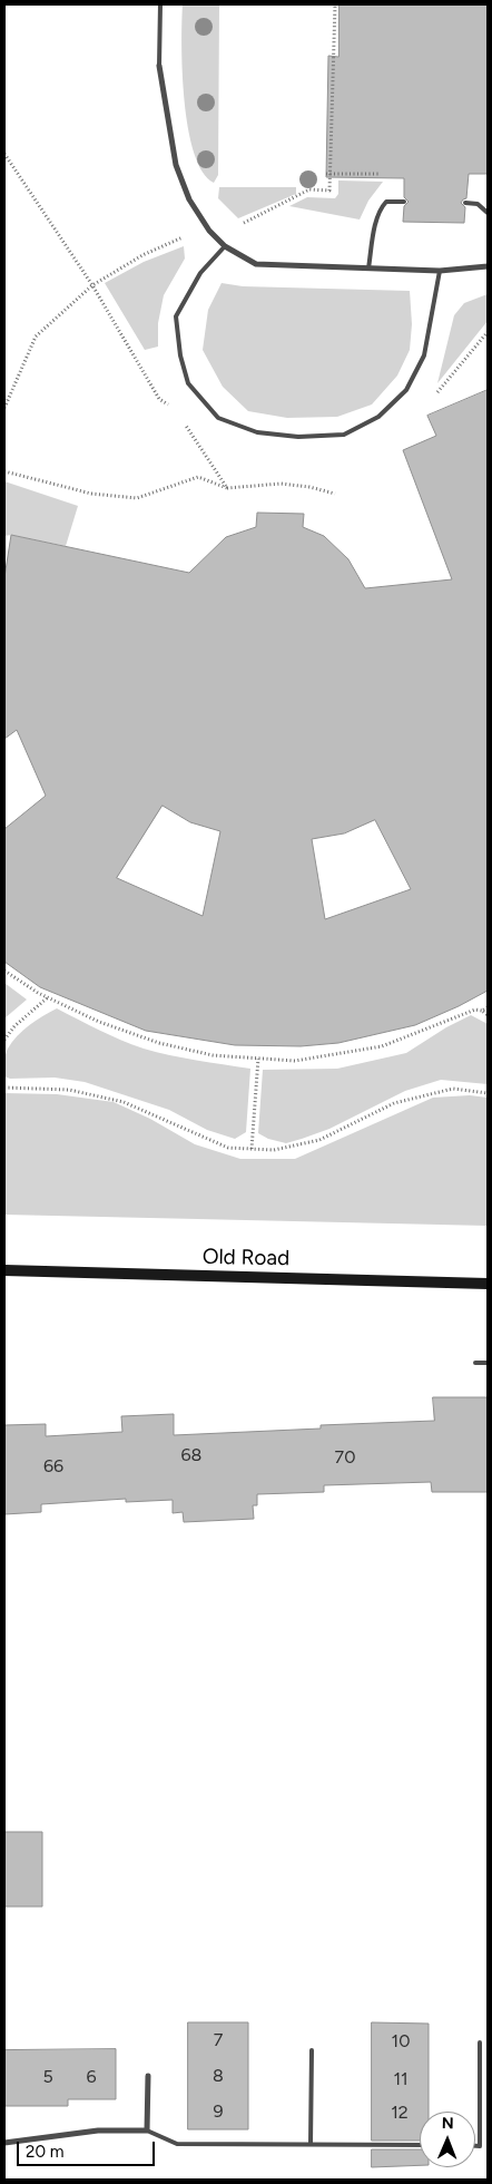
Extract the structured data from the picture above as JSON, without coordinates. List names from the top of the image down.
{
  "streets": {
    "street": ["Old Road"]
  },
  "house_numbers": [
    "68",
    "70",
    "66",
    "7",
    "10",
    "8",
    "5",
    "6",
    "11",
    "9",
    "12"
  ],
  "scale_bar": "20 m",
  "north": "top"
}
